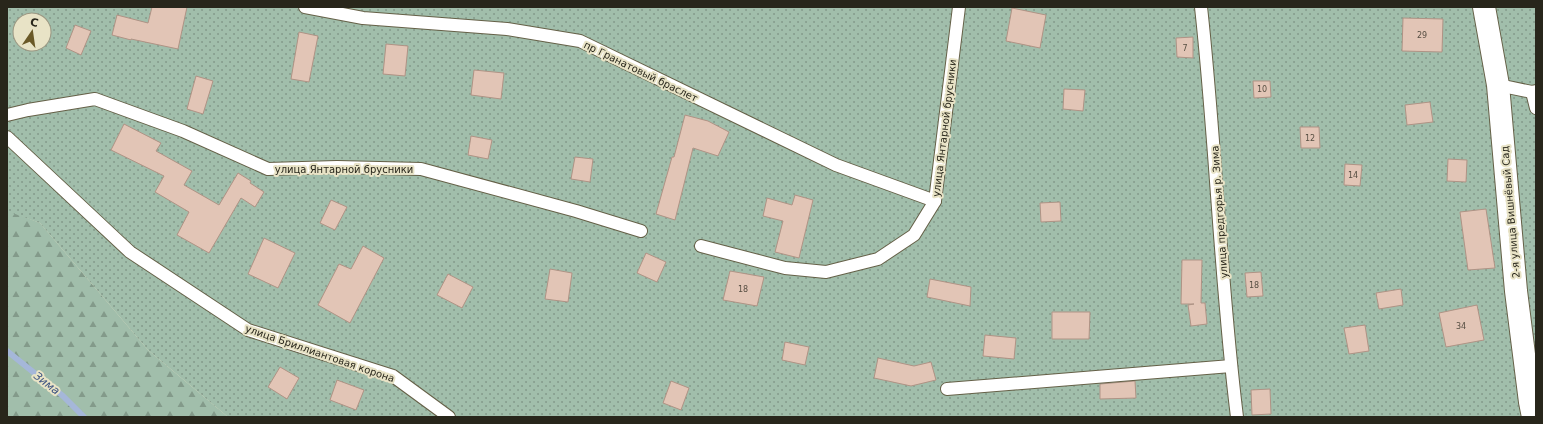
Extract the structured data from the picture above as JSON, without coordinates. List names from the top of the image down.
{
  "streets": {
    "street": ["2-я улица Вишнёвый Сад"],
    "lane": [
      "пр Гранатовый браслет",
      "улица Янтарной брусники",
      "улица предгорья р. Зима",
      "улица Бриллиантовая корона"
    ]
  },
  "crossings": [
    ["пр Гранатовый браслет", "улица Янтарной брусники"]
  ],
  "water": ["Зима"],
  "house_numbers": [
    "29",
    "7",
    "10",
    "12",
    "14",
    "18",
    "18",
    "34"
  ],
  "north": "top"
}
